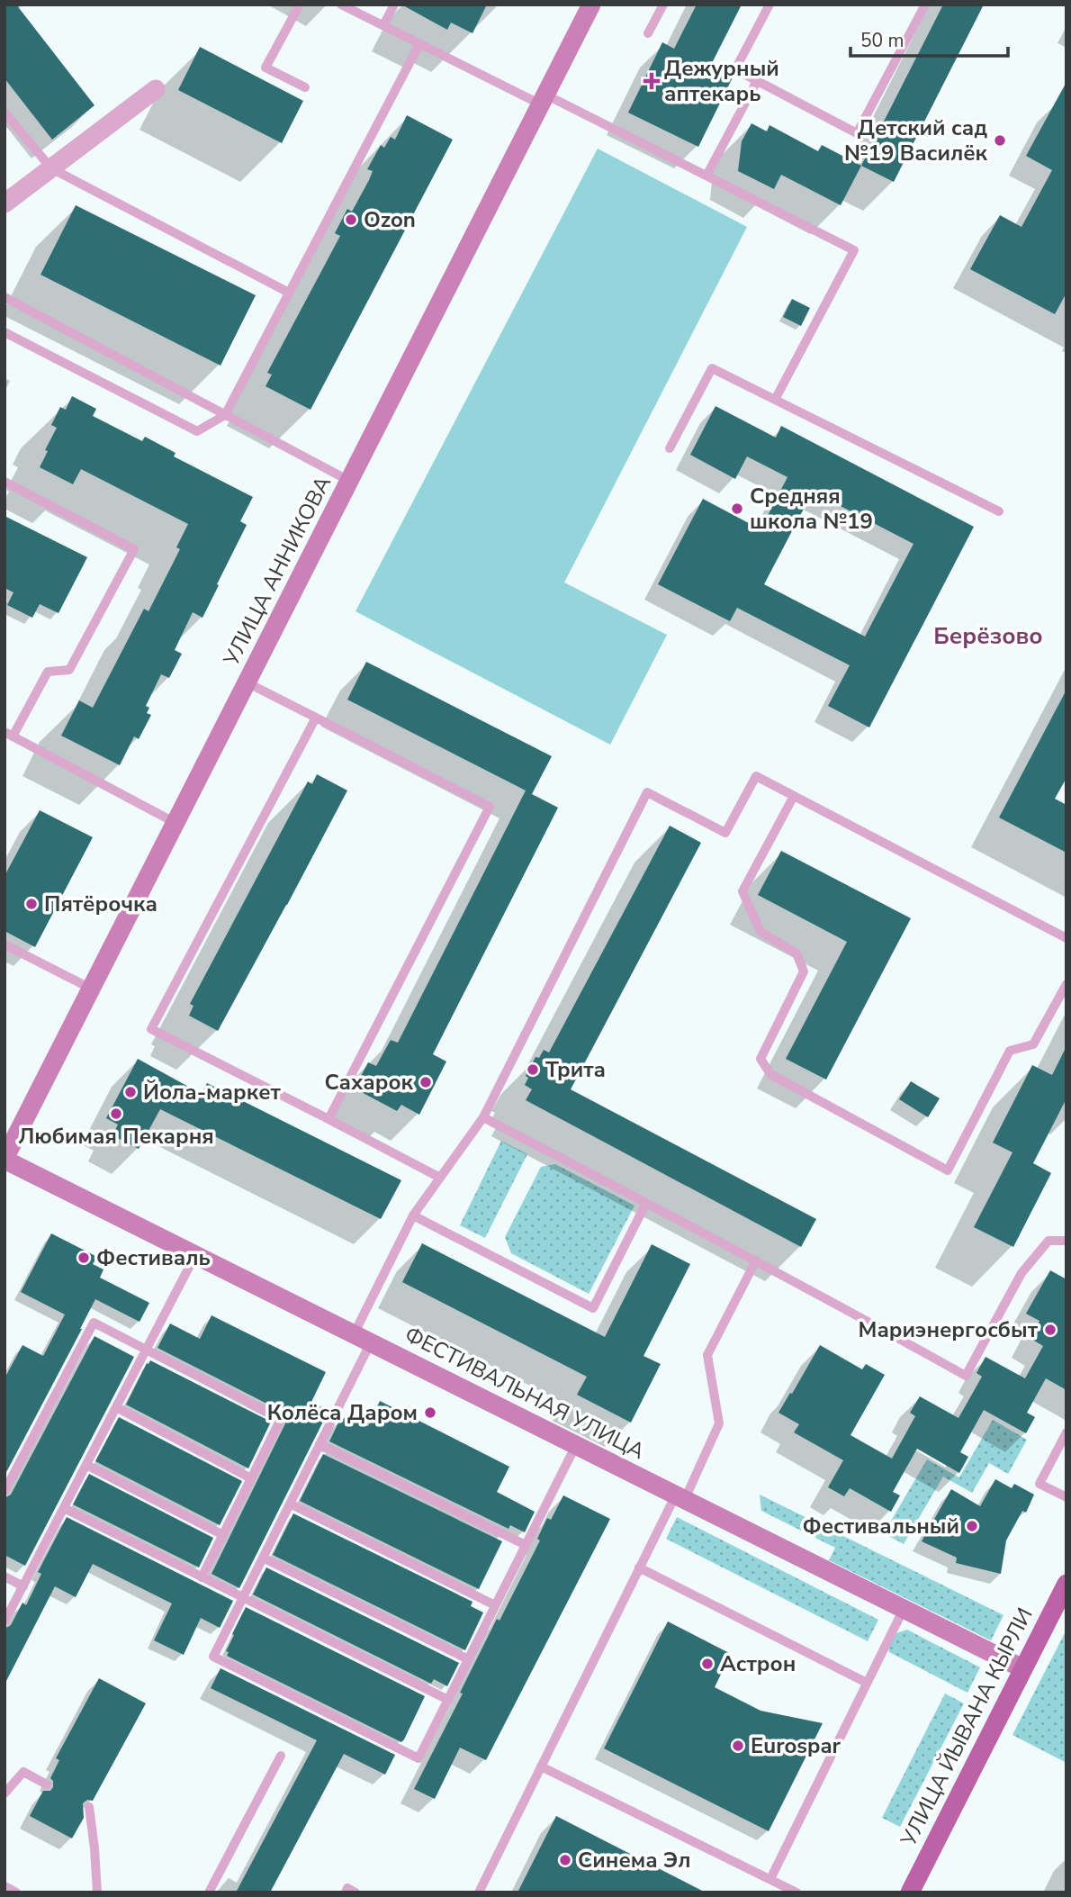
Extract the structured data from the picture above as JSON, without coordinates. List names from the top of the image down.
{
  "streets": {
    "main road": ["УЛИЦА ЙЫВАНА КЫРЛИ"],
    "street": ["УЛИЦА АННИКОВА", "ФЕСТИВАЛЬНАЯ УЛИЦА"]
  },
  "crossings": [
    ["УЛИЦА АННИКОВА", "ФЕСТИВАЛЬНАЯ УЛИЦА"],
    ["ФЕСТИВАЛЬНАЯ УЛИЦА", "УЛИЦА ЙЫВАНА КЫРЛИ"]
  ],
  "districts": ["Берёзово"],
  "places": {
    "health": ["Дежурный аптекарь"],
    "other": [
      "Детский сад №19 Василёк",
      "Ozon",
      "Средняя школа №19",
      "Пятёрочка",
      "Трита",
      "Сахарок",
      "Йола-маркет",
      "Любимая Пекарня",
      "Фестиваль",
      "Мариэнергосбыт",
      "Колёса Даром",
      "Фестивальный",
      "Астрон",
      "Eurospar",
      "Синема Эл"
    ]
  },
  "scale_bar": "50 m"
}
